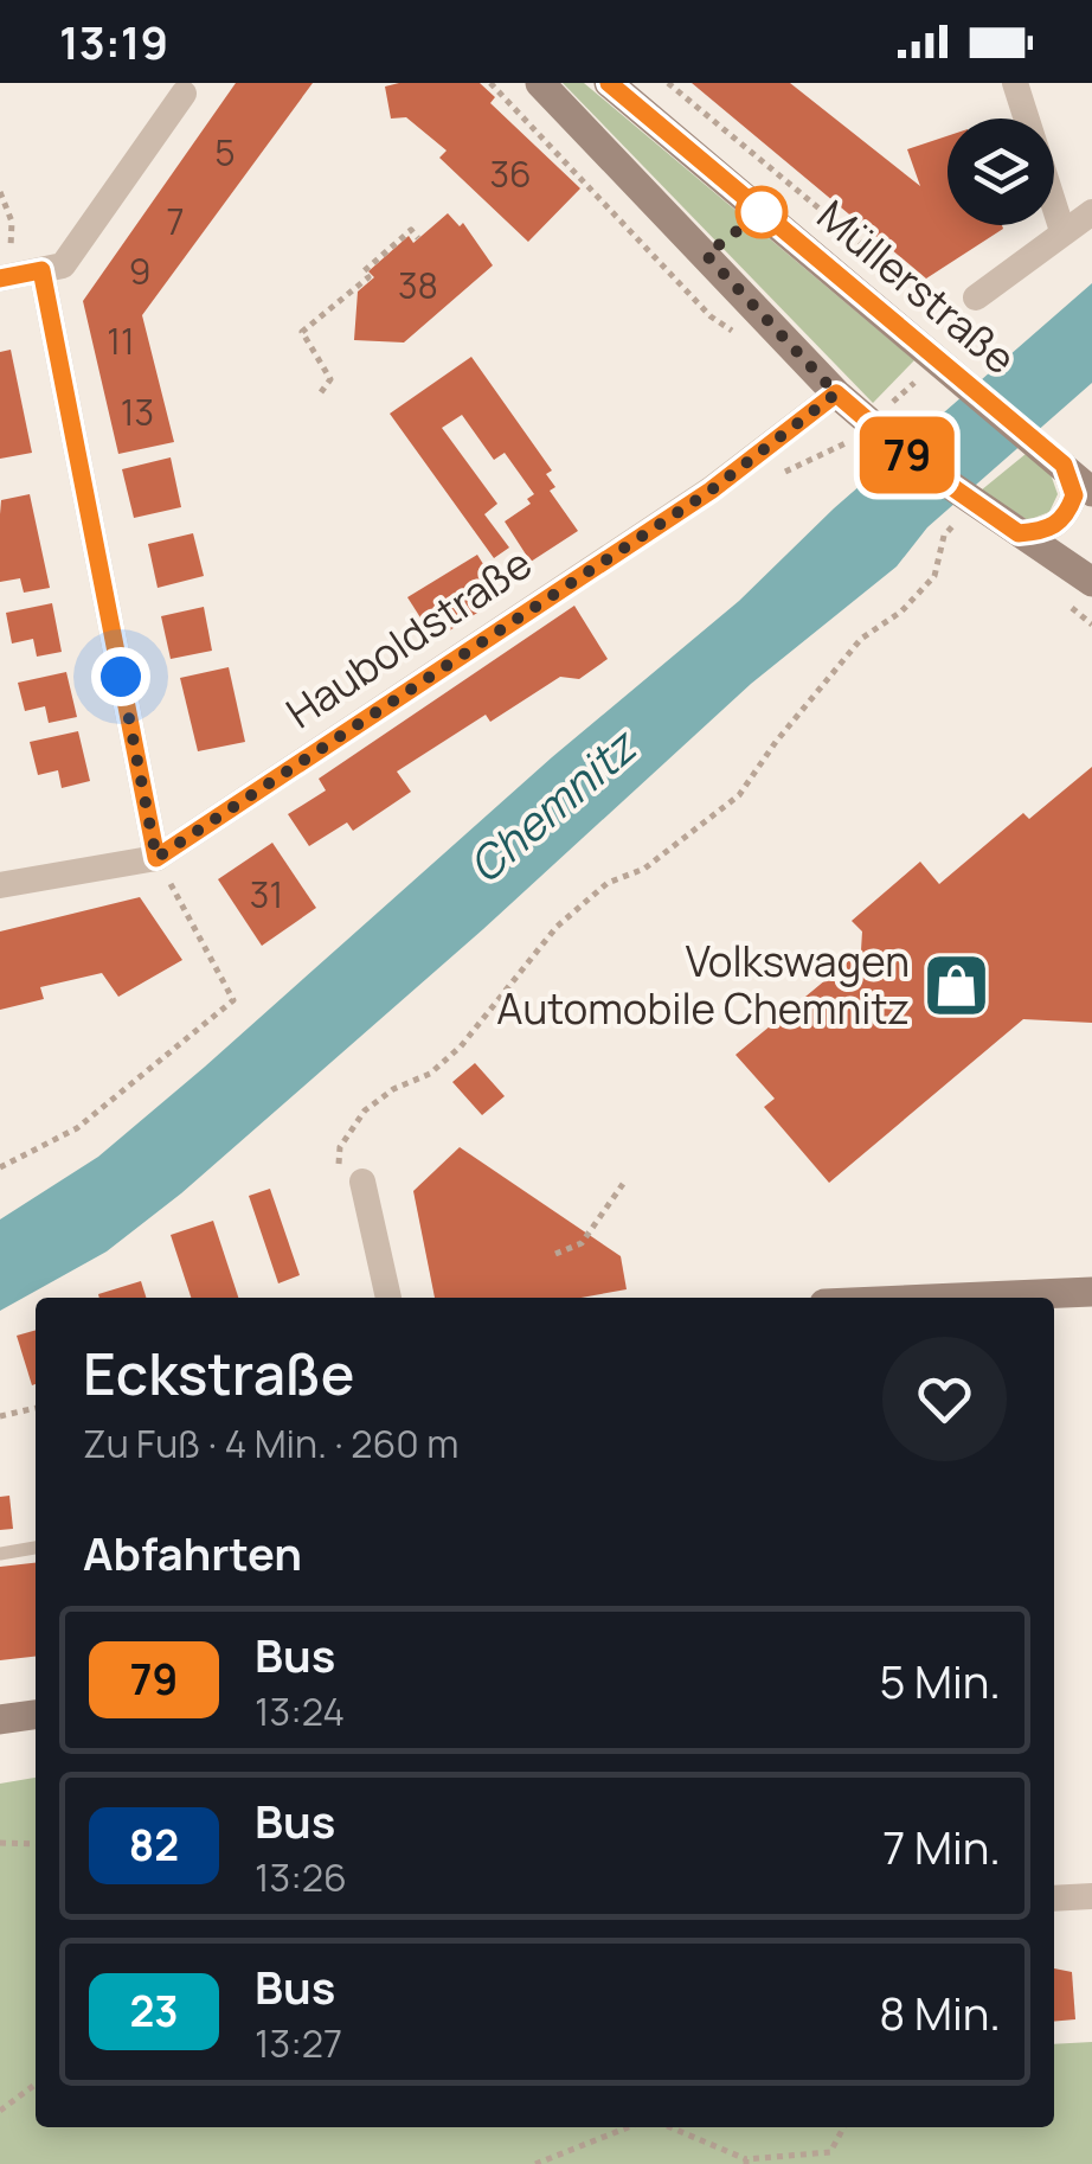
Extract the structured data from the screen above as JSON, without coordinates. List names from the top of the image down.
{
  "streets": {
    "main road": ["Müllerstraße"],
    "street": ["Hauboldstraße"]
  },
  "water": ["Chemnitz"],
  "places": {
    "shop": ["Volkswagen Automobile Chemnitz"]
  },
  "lines": ["bus line 79"],
  "house_numbers": [
    "5",
    "36",
    "7",
    "9",
    "38",
    "11",
    "13",
    "31"
  ],
  "page": {
    "status": "13:19",
    "on_map": "79",
    "heading": [
      ["Eckstraße", "Zu Fuß · 4 Min. · 260 m"],
      "Abfahrten"
    ],
    "list": [
      {
        "mark": "79",
        "name": "Bus",
        "note": "13:24",
        "value": "5 Min."
      },
      {
        "mark": "82",
        "name": "Bus",
        "note": "13:26",
        "value": "7 Min."
      },
      {
        "mark": "23",
        "name": "Bus",
        "note": "13:27",
        "value": "8 Min."
      }
    ]
  }
}
